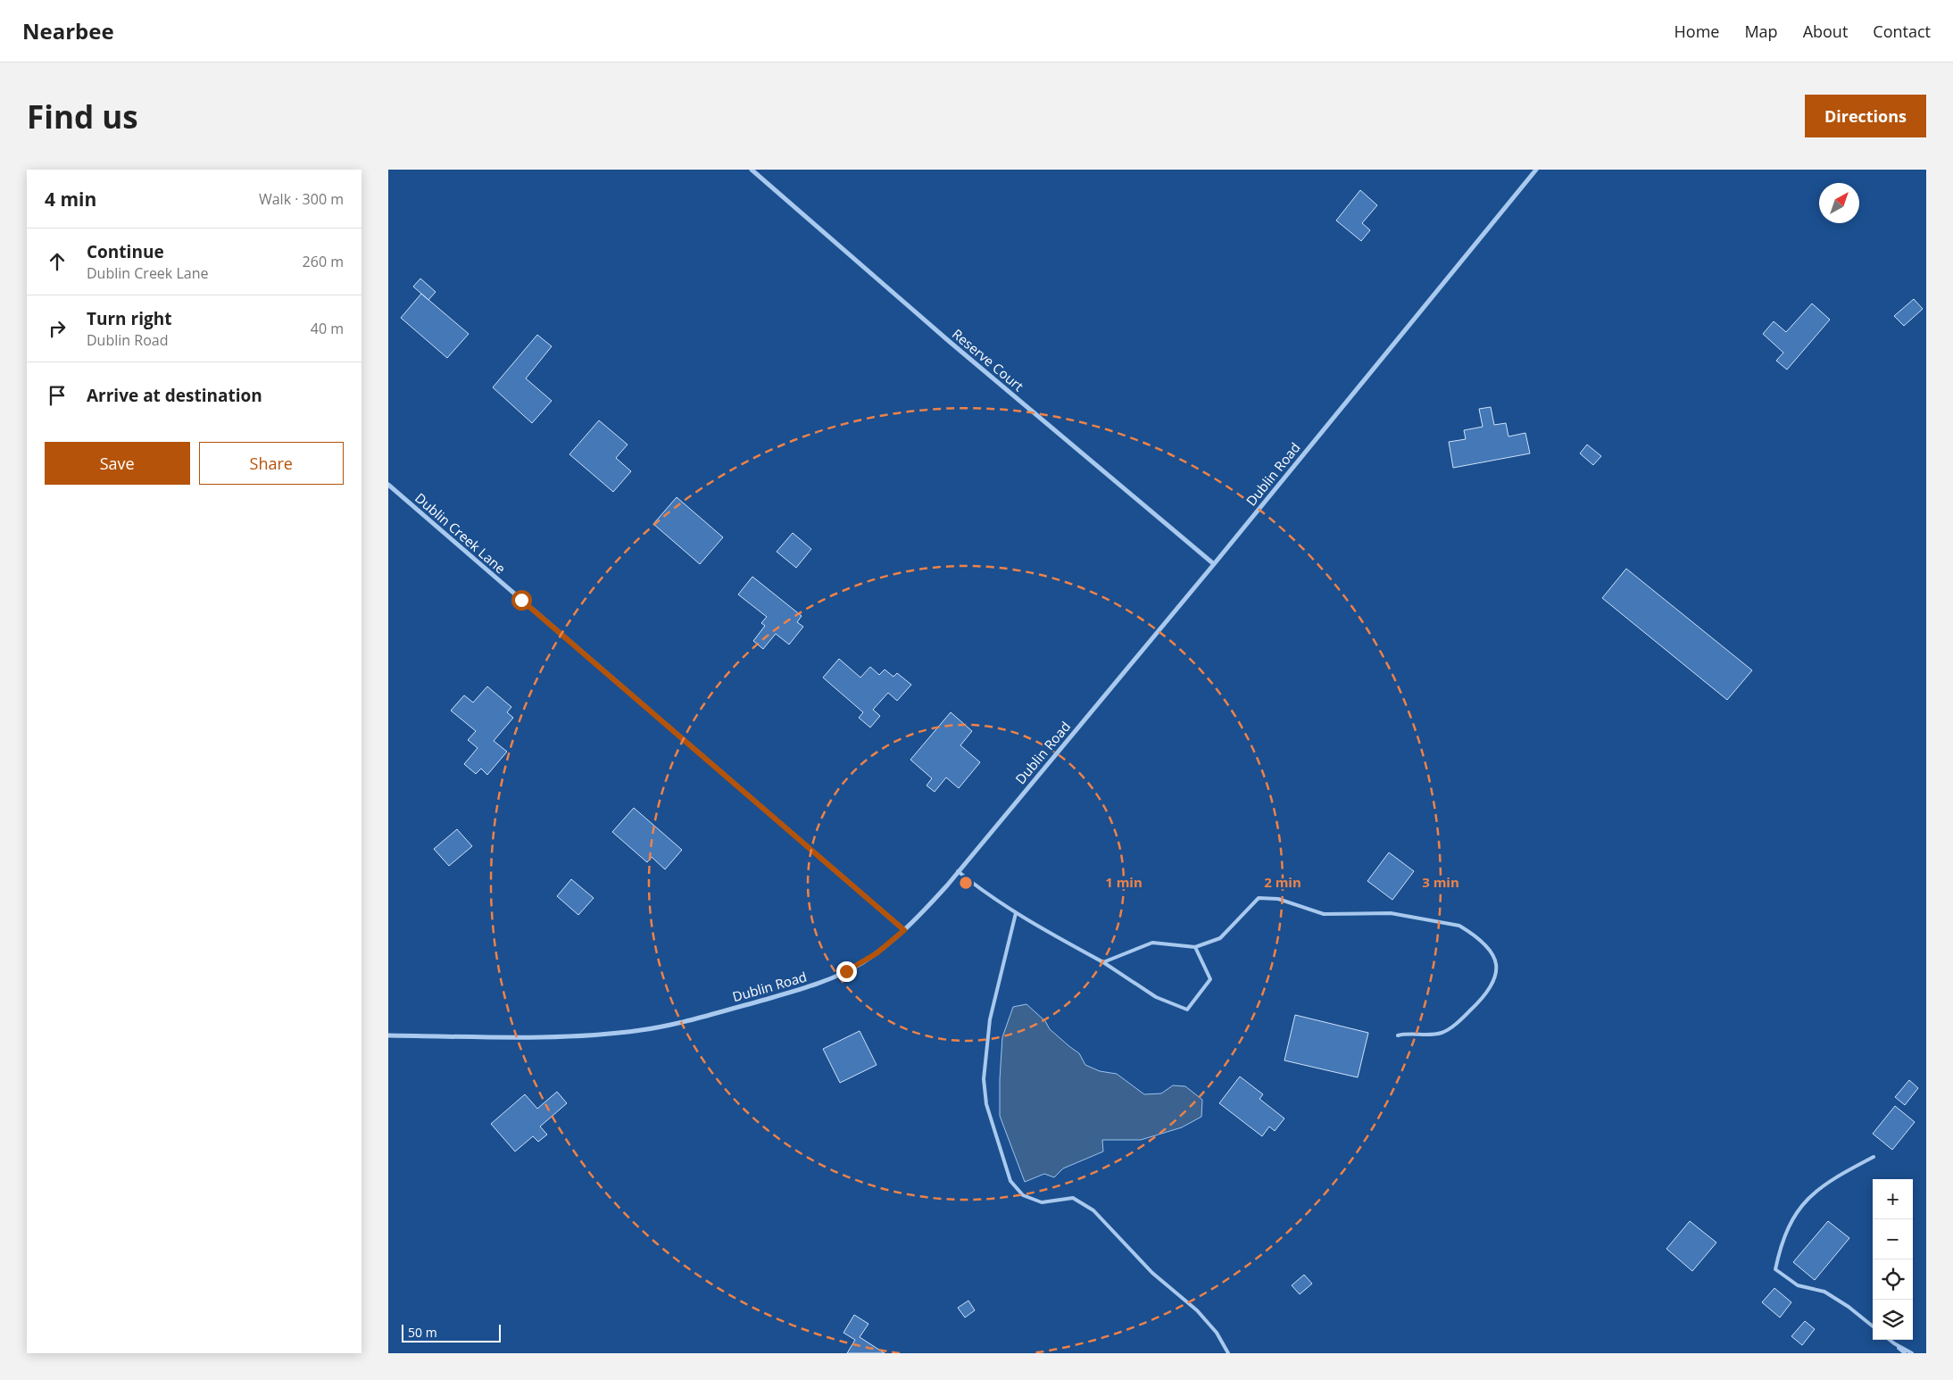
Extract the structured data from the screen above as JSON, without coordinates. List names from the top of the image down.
{
  "streets": {
    "street": ["Reserve Court", "Dublin Road", "Dublin Creek Lane"]
  },
  "crossings": [
    ["Reserve Court", "Dublin Road"],
    ["Dublin Road", "Dublin Creek Lane"]
  ],
  "scale_bar": "50 m",
  "north": "top right",
  "page": {
    "header": "Nearbee",
    "nav": [
      "Home",
      "Map",
      "About",
      "Contact"
    ],
    "buttons": [
      "Directions",
      ["Save", "Share"]
    ],
    "title": "Find us",
    "heading": ["4 min", "Walk · 300 m"],
    "list": [
      ["Continue", "Dublin Creek Lane", "260 m"],
      ["Turn right", "Dublin Road", "40 m"],
      "Arrive at destination"
    ],
    "map_buttons": ["+", "−"],
    "scale": "50 m"
  },
  "rings": ["1 min", "2 min", "3 min"]
}
